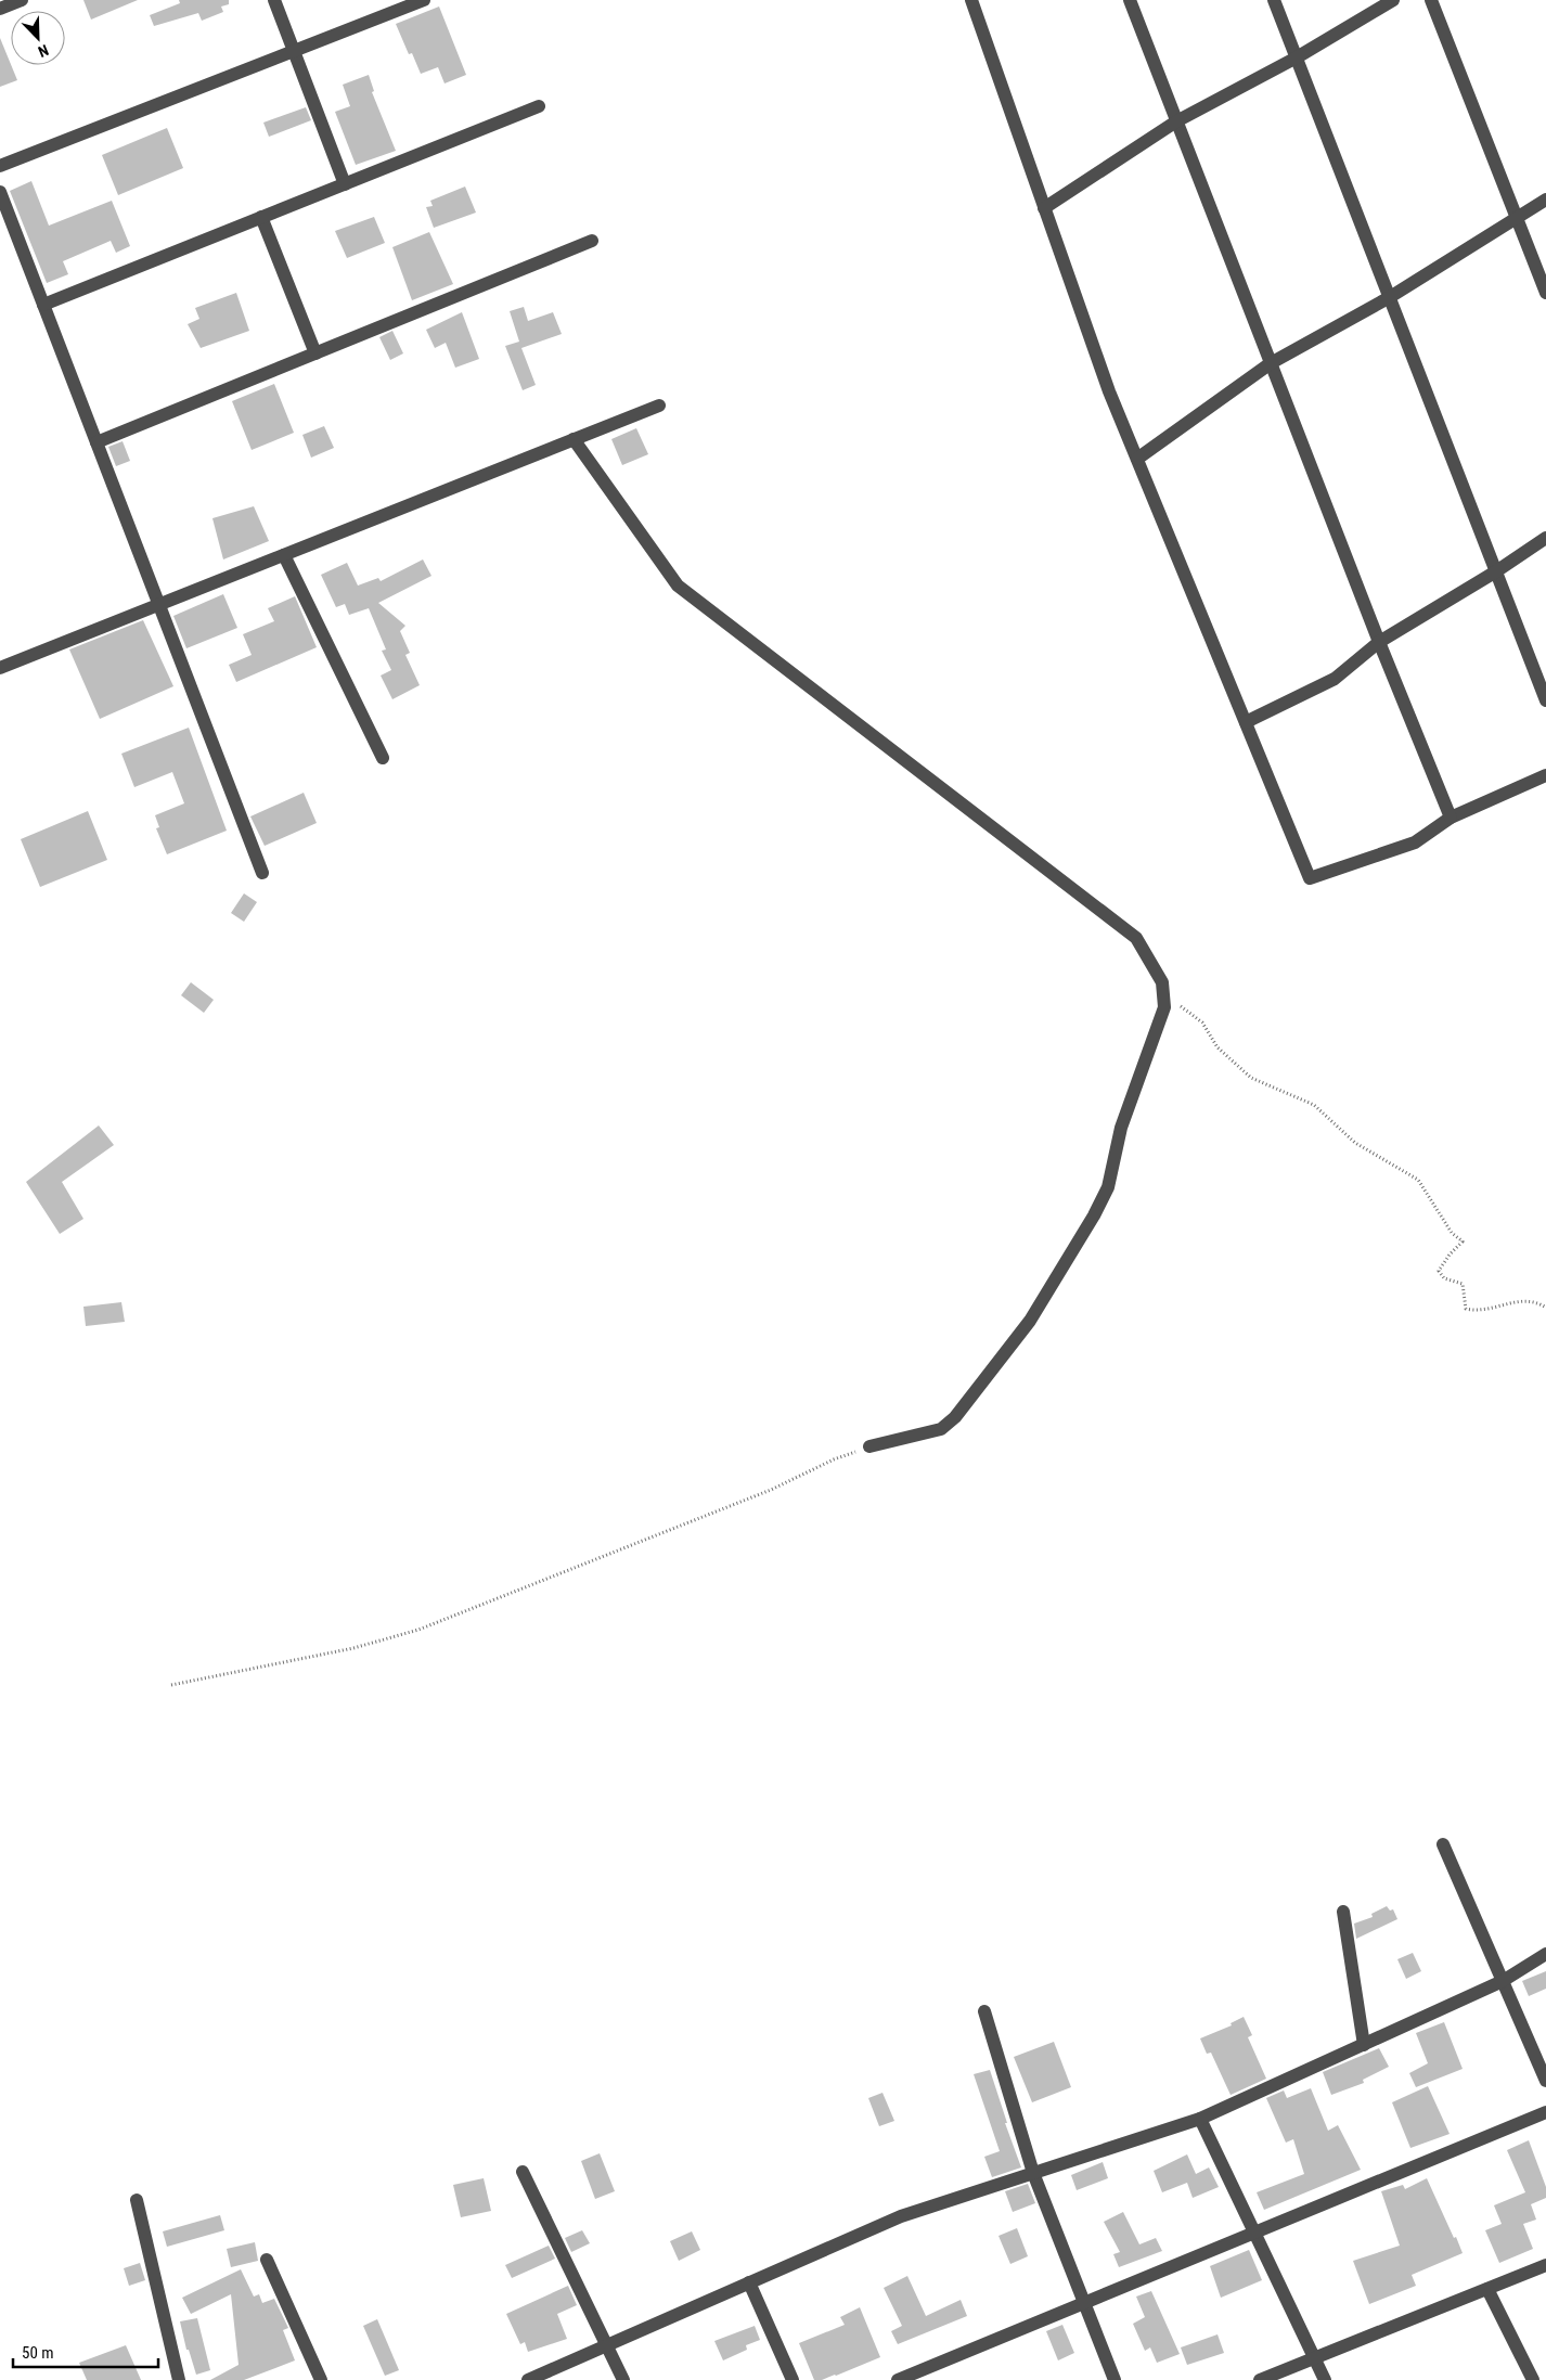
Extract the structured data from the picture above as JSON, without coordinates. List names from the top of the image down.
{
  "scale_bar": "50 m",
  "north": "bottom right"
}
